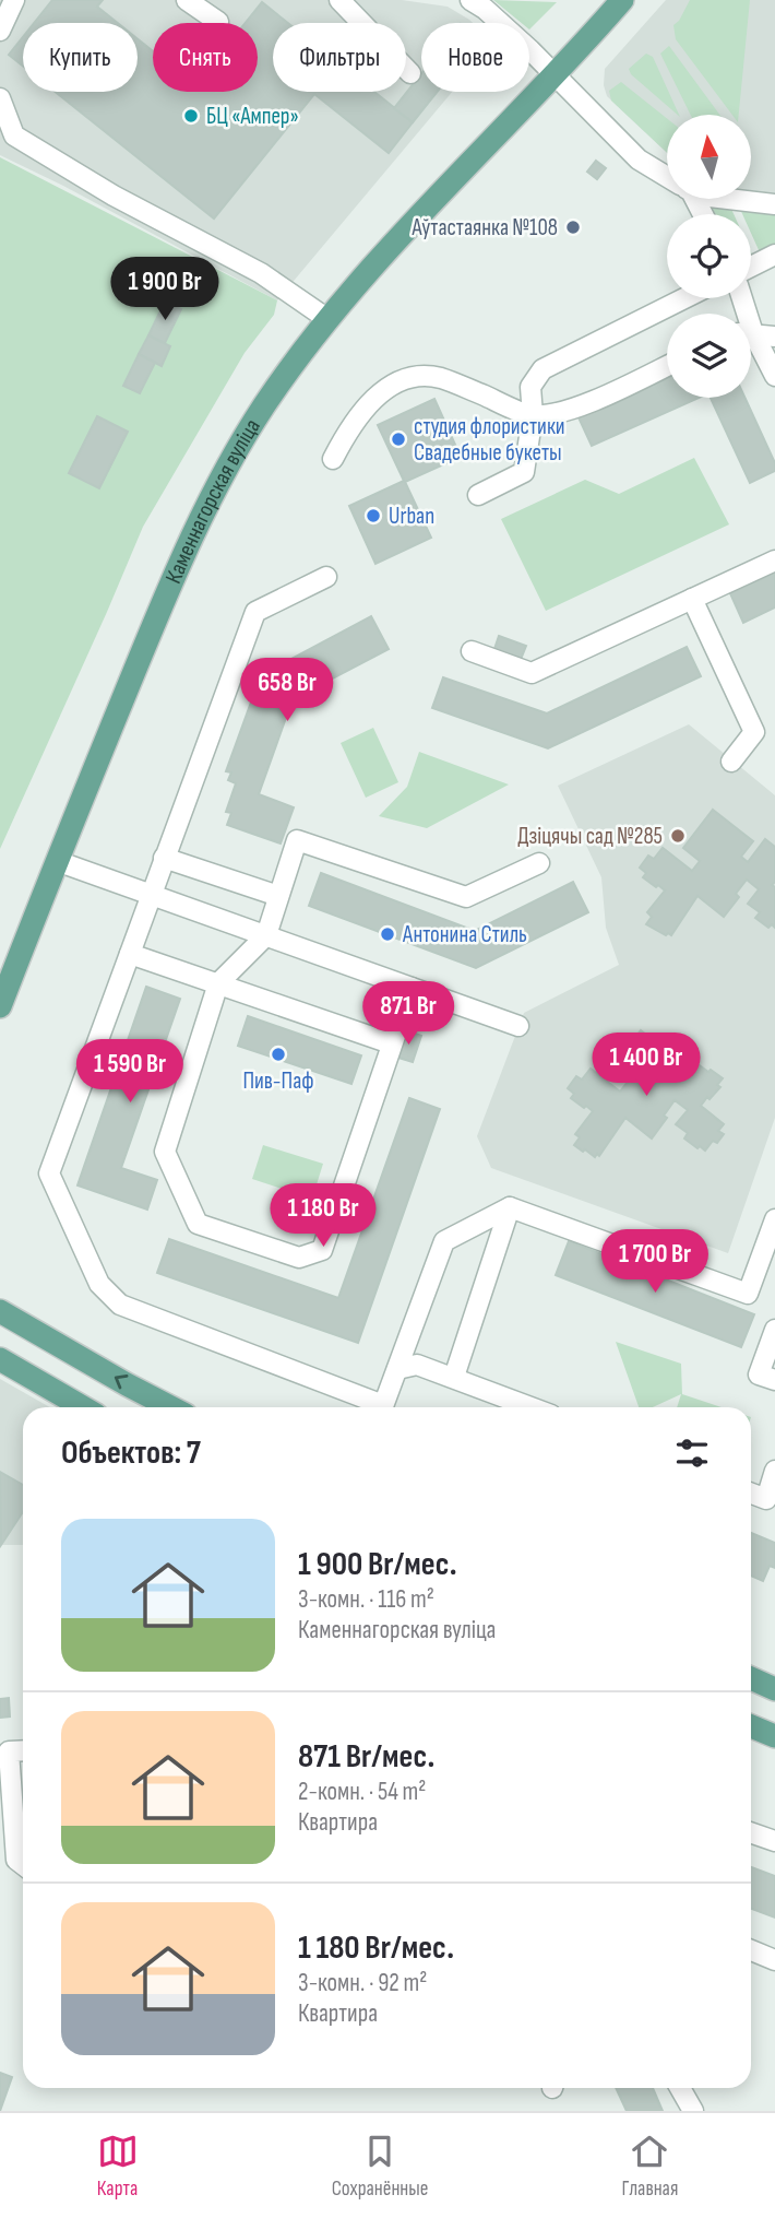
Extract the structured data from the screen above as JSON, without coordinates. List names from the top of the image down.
{
  "streets": {
    "main road": ["Каменнагорская вуліца"]
  },
  "places": [
    "БЦ «Ампер»",
    "Аўтастаянка №108",
    "студия флористики Свадебные букеты",
    "Urban",
    "Дзіцячы сад №285",
    "Антонина Стиль",
    "Пив-Паф"
  ],
  "north": "top",
  "page": {
    "chip": [
      "Купить",
      "Снять",
      "Фильтры",
      "Новое"
    ],
    "price": [
      "1 900 Br",
      "658 Br",
      "871 Br",
      "1 400 Br",
      "1 590 Br",
      "1 180 Br",
      "1 700 Br"
    ],
    "heading": "Объектов: 7",
    "list": [
      {
        "name": "1 900 Br/мес.",
        "note": "3-комн. · 116 m² · Каменнагорская вуліца"
      },
      {
        "name": "871 Br/мес.",
        "note": "2-комн. · 54 m² · Квартира"
      },
      {
        "name": "1 180 Br/мес.",
        "note": "3-комн. · 92 m² · Квартира"
      }
    ],
    "tabs": ["Карта", "Сохранённые", "Главная"]
  }
}
